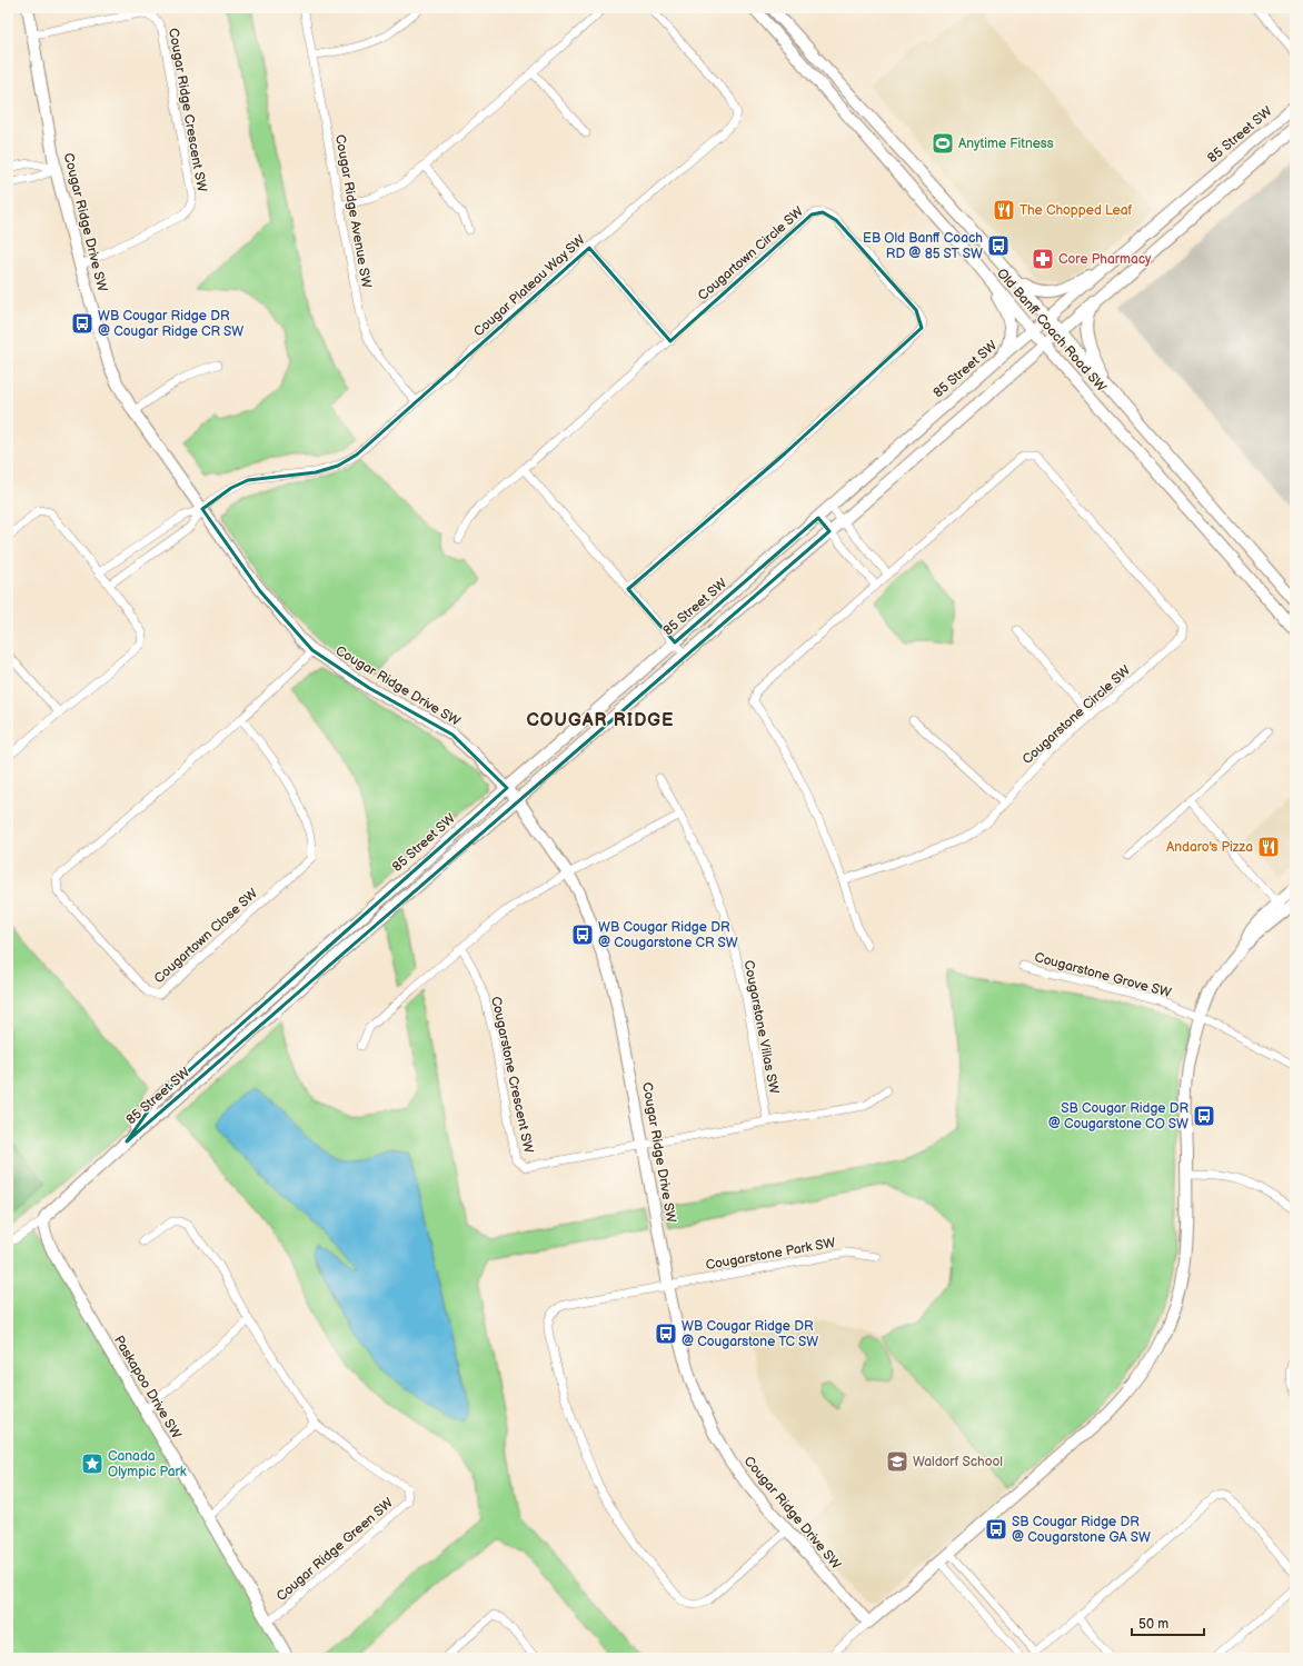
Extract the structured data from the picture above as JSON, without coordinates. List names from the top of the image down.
{
  "streets": {
    "street": [
      "Cougar Ridge Crescent SW",
      "85 Street SW",
      "Cougar Ridge Avenue SW",
      "Cougar Ridge Drive SW",
      "Cougartown Circle SW",
      "Cougar Plateau Way SW",
      "Old Banff Coach Road SW",
      "Cougarstone Circle SW",
      "Cougartown Close SW",
      "Cougarstone Grove SW",
      "Cougarstone Villas SW",
      "Cougarstone Crescent SW",
      "Cougarstone Park SW",
      "Paskapoo Drive SW",
      "Cougar Ridge Green SW"
    ]
  },
  "crossings": [
    ["Cougar Ridge Crescent SW", "Cougar Ridge Drive SW"],
    ["85 Street SW", "Cougar Ridge Drive SW"],
    ["85 Street SW", "Old Banff Coach Road SW"],
    ["85 Street SW", "Paskapoo Drive SW"],
    ["Cougar Ridge Avenue SW", "Cougar Plateau Way SW"],
    ["Cougar Ridge Drive SW", "Cougar Plateau Way SW"],
    ["Cougar Ridge Drive SW", "Cougartown Close SW"],
    ["Cougar Ridge Drive SW", "Cougarstone Crescent SW"],
    ["Cougar Ridge Drive SW", "Cougarstone Park SW"],
    ["Cougarstone Villas SW", "Cougarstone Crescent SW"],
    ["Paskapoo Drive SW", "Cougar Ridge Green SW"]
  ],
  "districts": ["COUGAR RIDGE"],
  "places": {
    "sports": ["Anytime Fitness"],
    "restaurant": ["The Chopped Leaf", "Andaro's Pizza"],
    "bus stop": [
      "EB Old Banff Coach RD @ 85 ST SW",
      "WB Cougar Ridge DR @ Cougar Ridge CR SW",
      "WB Cougar Ridge DR @ Cougarstone CR SW",
      "SB Cougar Ridge DR @ Cougarstone CO SW",
      "WB Cougar Ridge DR @ Cougarstone TC SW",
      "SB Cougar Ridge DR @ Cougarstone GA SW"
    ],
    "pharmacy": ["Core Pharmacy"],
    "school or university": ["Waldorf School"],
    "place": ["Canada Olympic Park"]
  },
  "scale_bar": "50 m"
}
